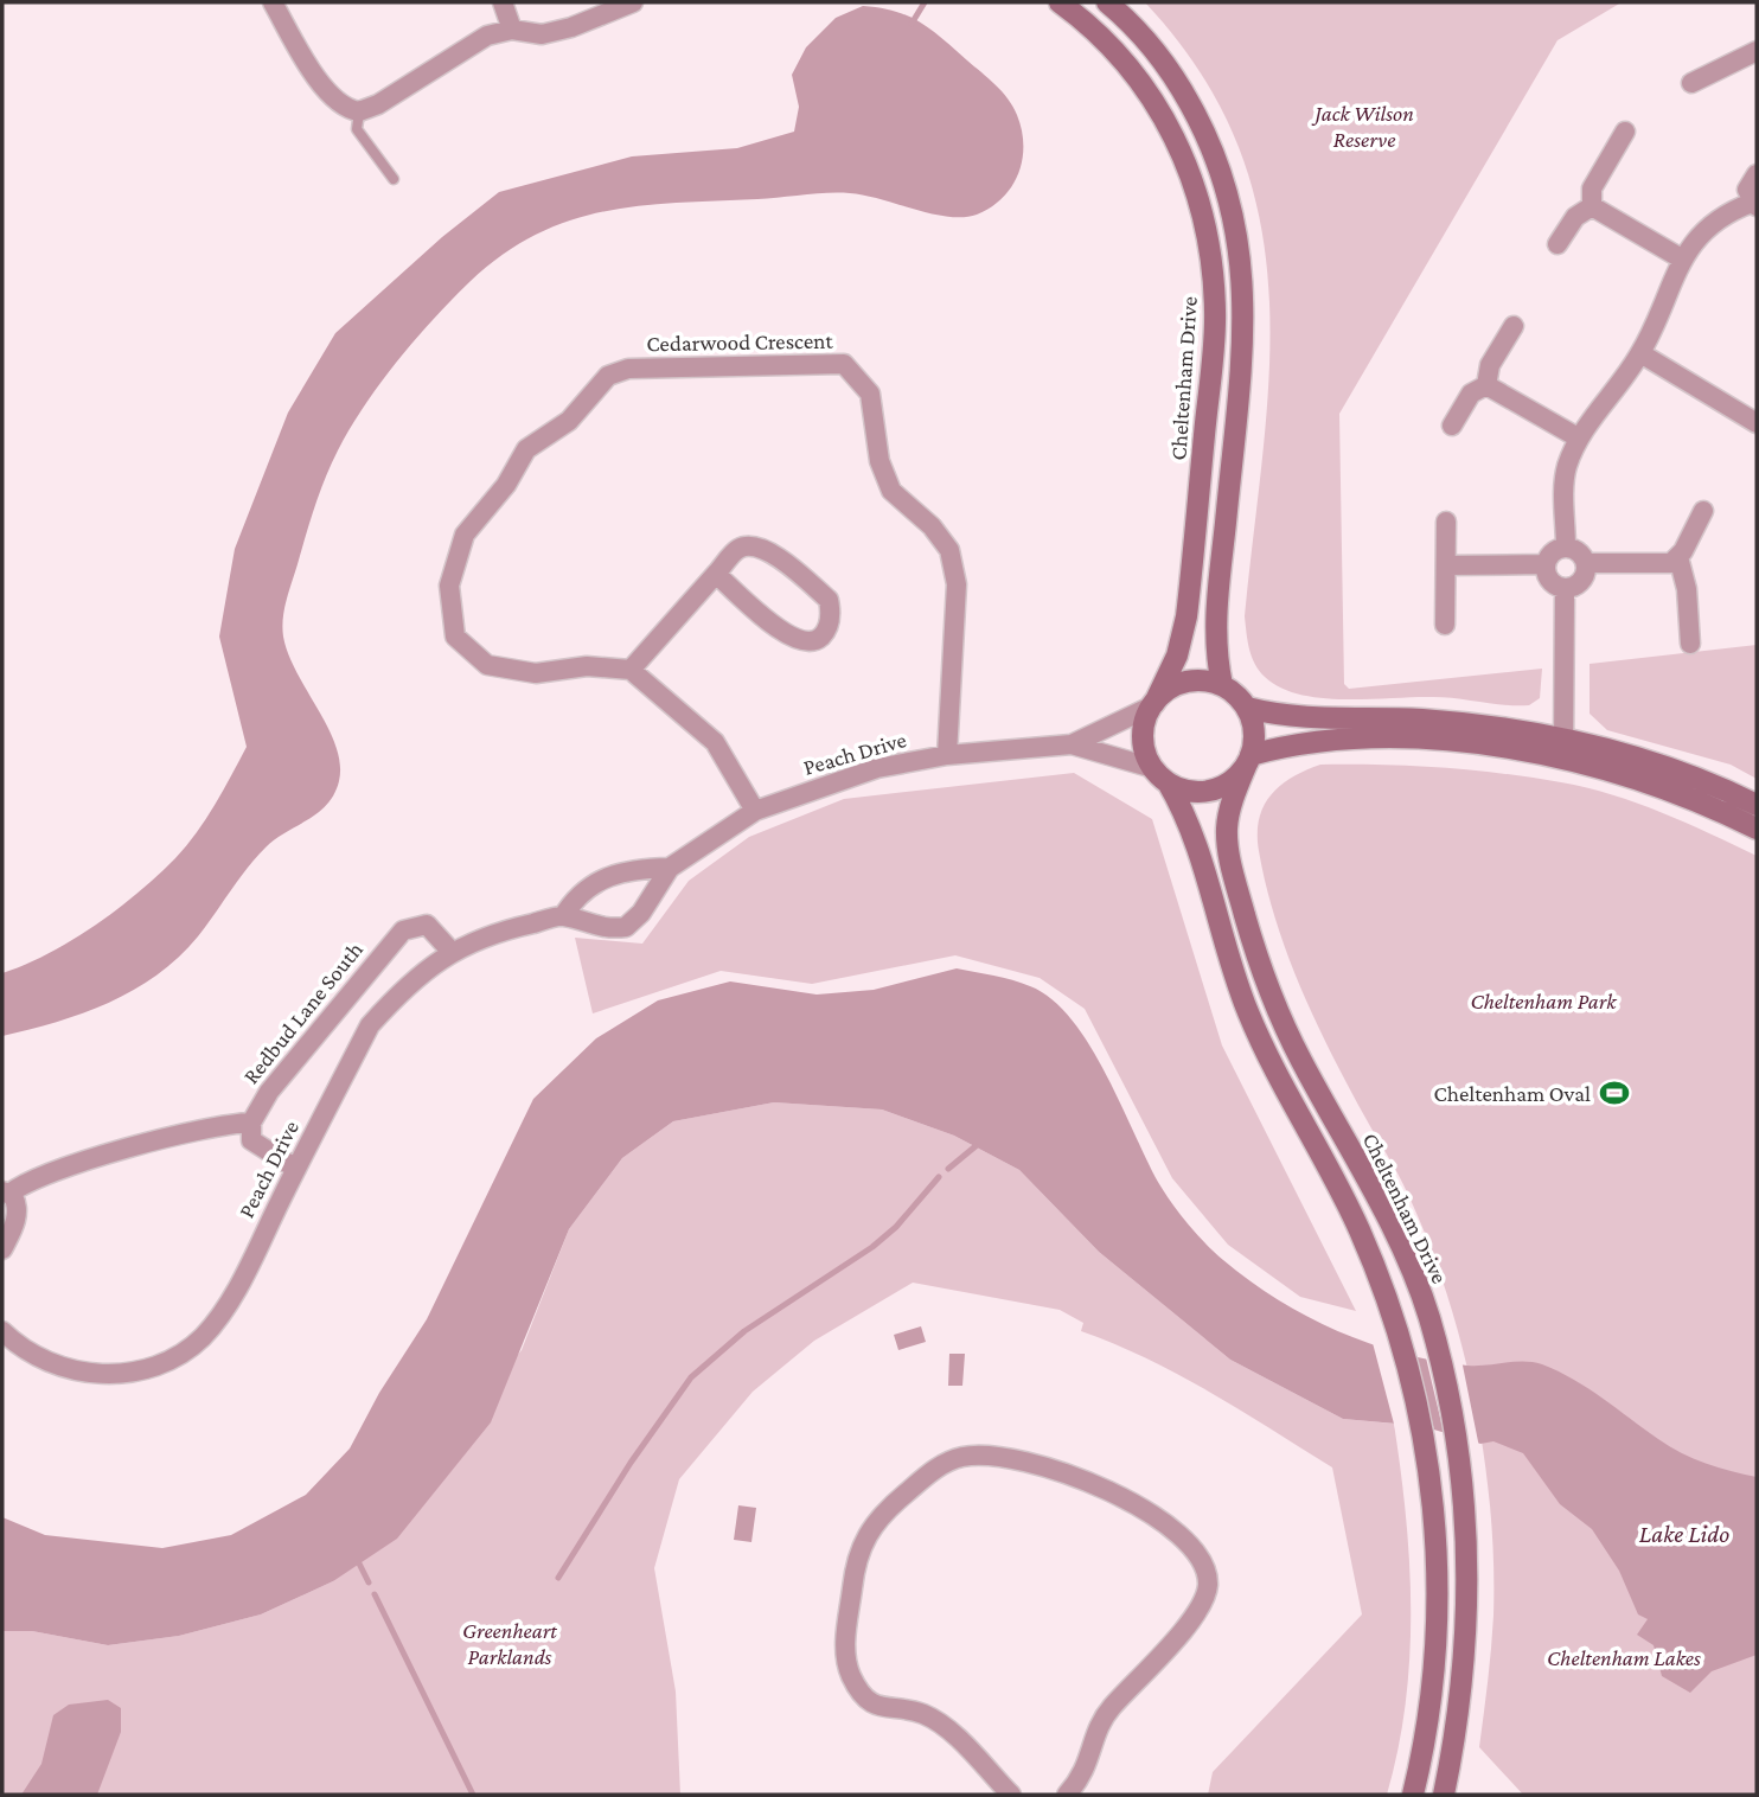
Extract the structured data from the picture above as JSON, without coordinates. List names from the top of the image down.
{
  "streets": {
    "main road": ["Cheltenham Drive"],
    "street": ["Cedarwood Crescent", "Peach Drive", "Redbud Lane South"]
  },
  "crossings": [
    ["Cedarwood Crescent", "Peach Drive"],
    ["Cheltenham Drive", "Peach Drive"],
    ["Peach Drive", "Redbud Lane South"]
  ],
  "water": ["Lake Lido"],
  "parks": [
    "Jack Wilson Reserve",
    "Cheltenham Park",
    "Greenheart Parklands",
    "Cheltenham Lakes"
  ],
  "places": {
    "sports": ["Cheltenham Oval"]
  }
}
